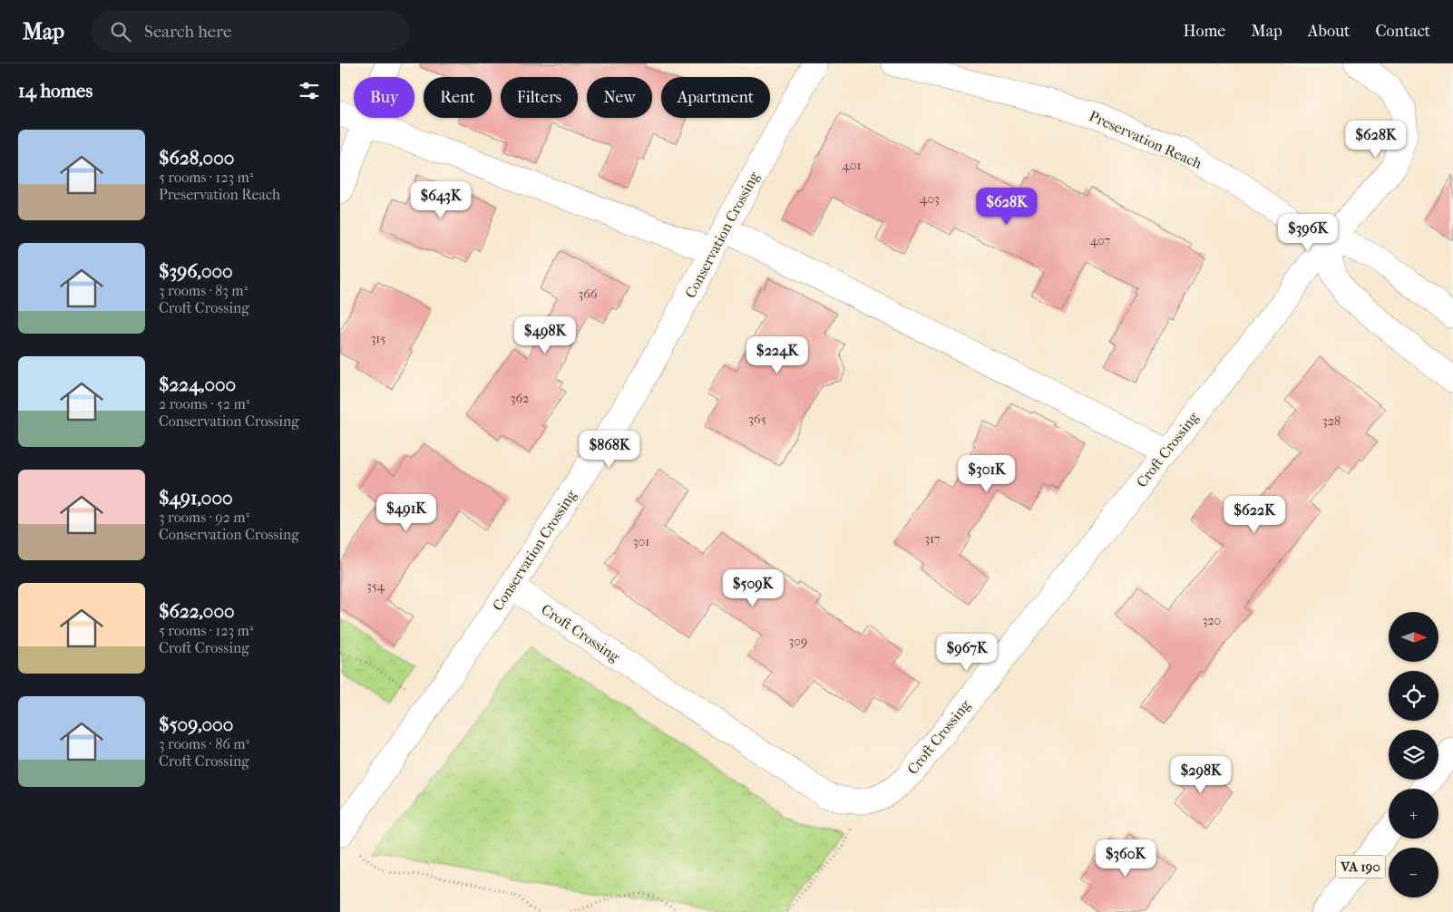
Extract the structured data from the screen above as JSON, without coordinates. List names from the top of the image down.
{
  "streets": {
    "street": [
      "Preservation Reach",
      "Conservation Crossing",
      "Croft Crossing",
      "VA 190"
    ]
  },
  "crossings": [
    ["Preservation Reach", "Croft Crossing"],
    ["Conservation Crossing", "Croft Crossing"]
  ],
  "house_numbers": [
    "401",
    "403",
    "407",
    "366",
    "315",
    "362",
    "365",
    "328",
    "317",
    "301",
    "354",
    "320",
    "309"
  ],
  "north": "right",
  "page": {
    "header": "Map",
    "search": "Search here",
    "nav": [
      "Home",
      "Map",
      "About",
      "Contact"
    ],
    "heading": "14 homes",
    "chip": [
      "Buy",
      "Rent",
      "Filters",
      "New",
      "Apartment"
    ],
    "list": [
      {
        "name": "$628,000",
        "note": "5 rooms · 123 m² · Preservation Reach"
      },
      {
        "name": "$396,000",
        "note": "3 rooms · 83 m² · Croft Crossing"
      },
      {
        "name": "$224,000",
        "note": "2 rooms · 52 m² · Conservation Crossing"
      },
      {
        "name": "$491,000",
        "note": "3 rooms · 92 m² · Conservation Crossing"
      },
      {
        "name": "$622,000",
        "note": "5 rooms · 123 m² · Croft Crossing"
      },
      {
        "name": "$509,000",
        "note": "3 rooms · 86 m² · Croft Crossing"
      }
    ],
    "price": [
      "$628K",
      "$643K",
      "$628K",
      "$396K",
      "$498K",
      "$224K",
      "$868K",
      "$301K",
      "$491K",
      "$622K",
      "$509K",
      "$967K",
      "$298K",
      "$360K"
    ],
    "map_buttons": ["+", "−"]
  }
}
